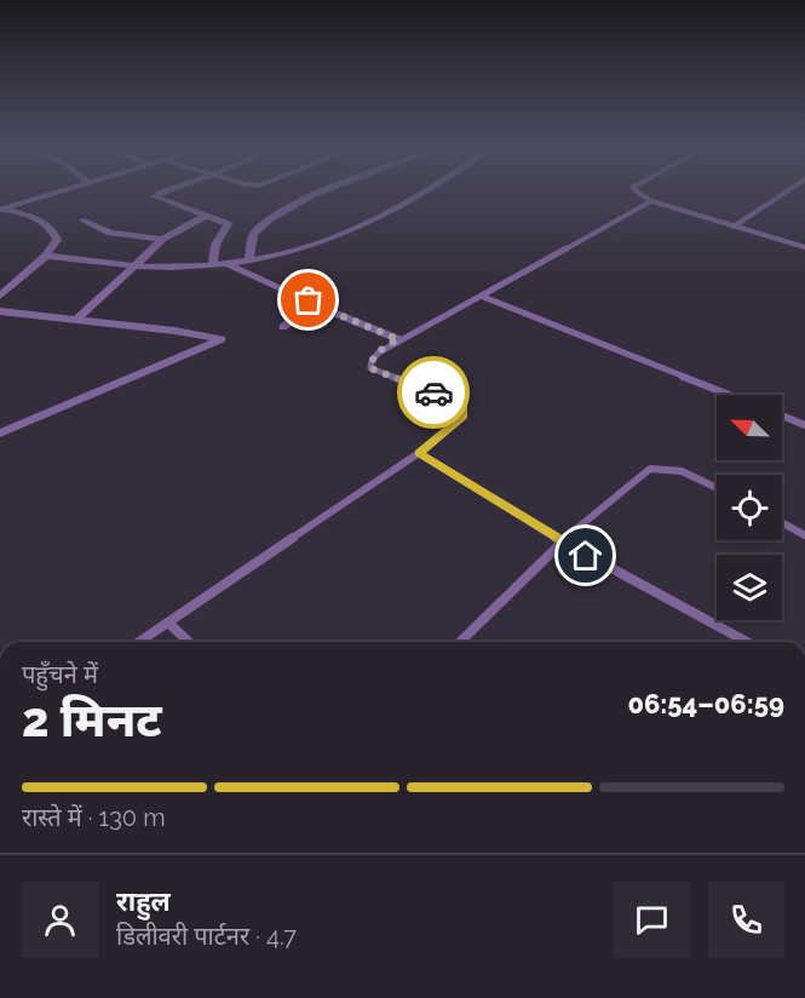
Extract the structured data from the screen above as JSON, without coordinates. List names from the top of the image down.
{
  "north": "top left",
  "page": {
    "heading": ["2 मिनट", "पहुँचने में", "06:54–06:59"],
    "panel": ["राहुल", "डिलीवरी पार्टनर · 4.7"],
    "bar": "रास्ते में · 130 m"
  }
}
